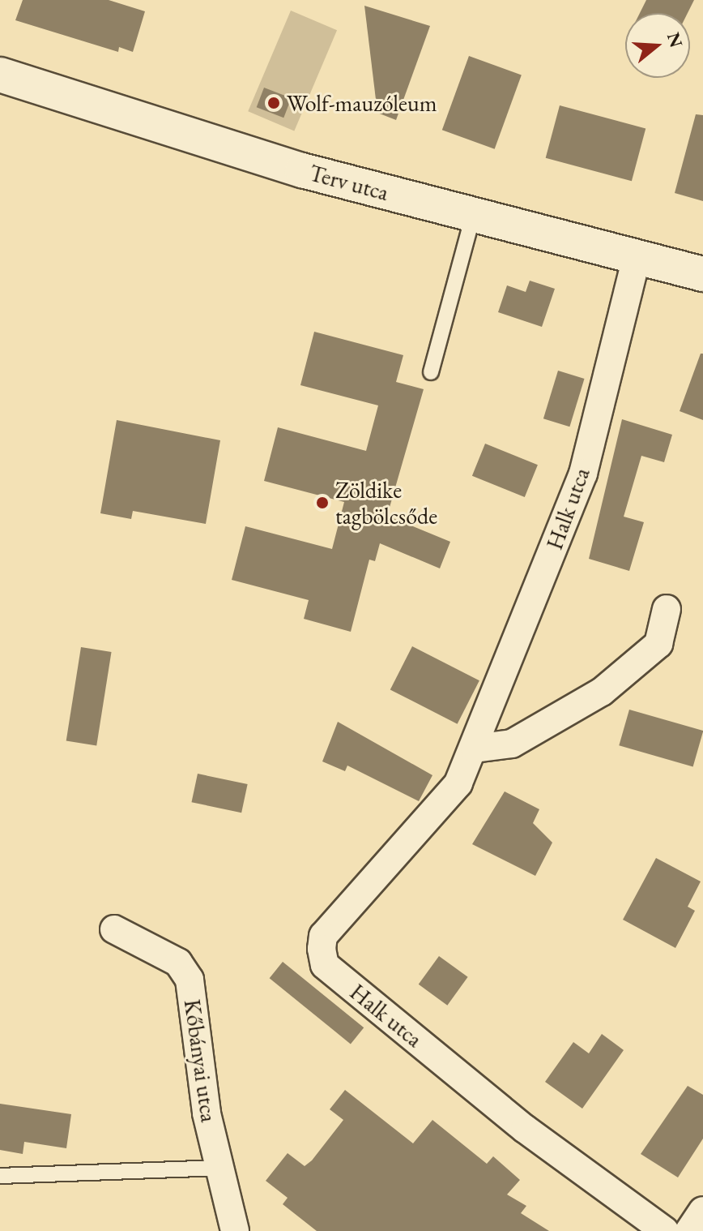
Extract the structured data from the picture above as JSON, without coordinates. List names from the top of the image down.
{
  "streets": {
    "street": ["Terv utca", "Halk utca", "Kőbányai utca"]
  },
  "crossings": [
    ["Terv utca", "Halk utca"]
  ],
  "places": ["Wolf-mauzóleum", "Zöldike tagbölcsőde"],
  "north": "right"
}
